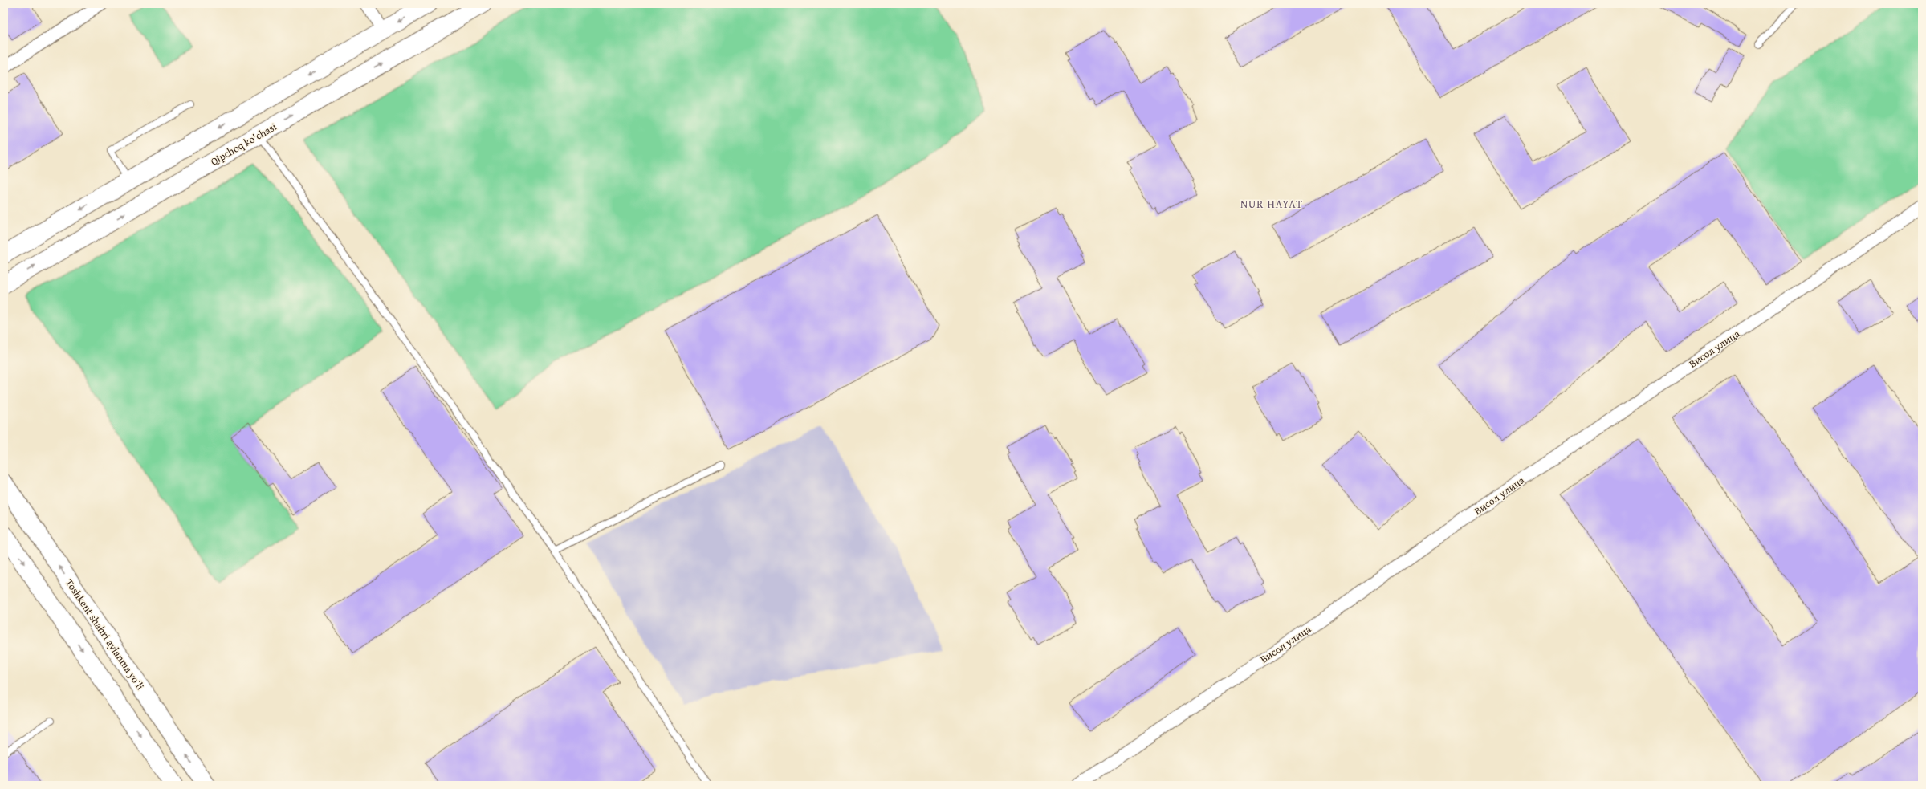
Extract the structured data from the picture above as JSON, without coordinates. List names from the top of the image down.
{
  "streets": {
    "main road": ["Qipchoq ko'chasi", "Toshkent shahri aylanma yoʻli"],
    "street": ["Висол улица"]
  },
  "districts": ["NUR HAYAT"]
}
